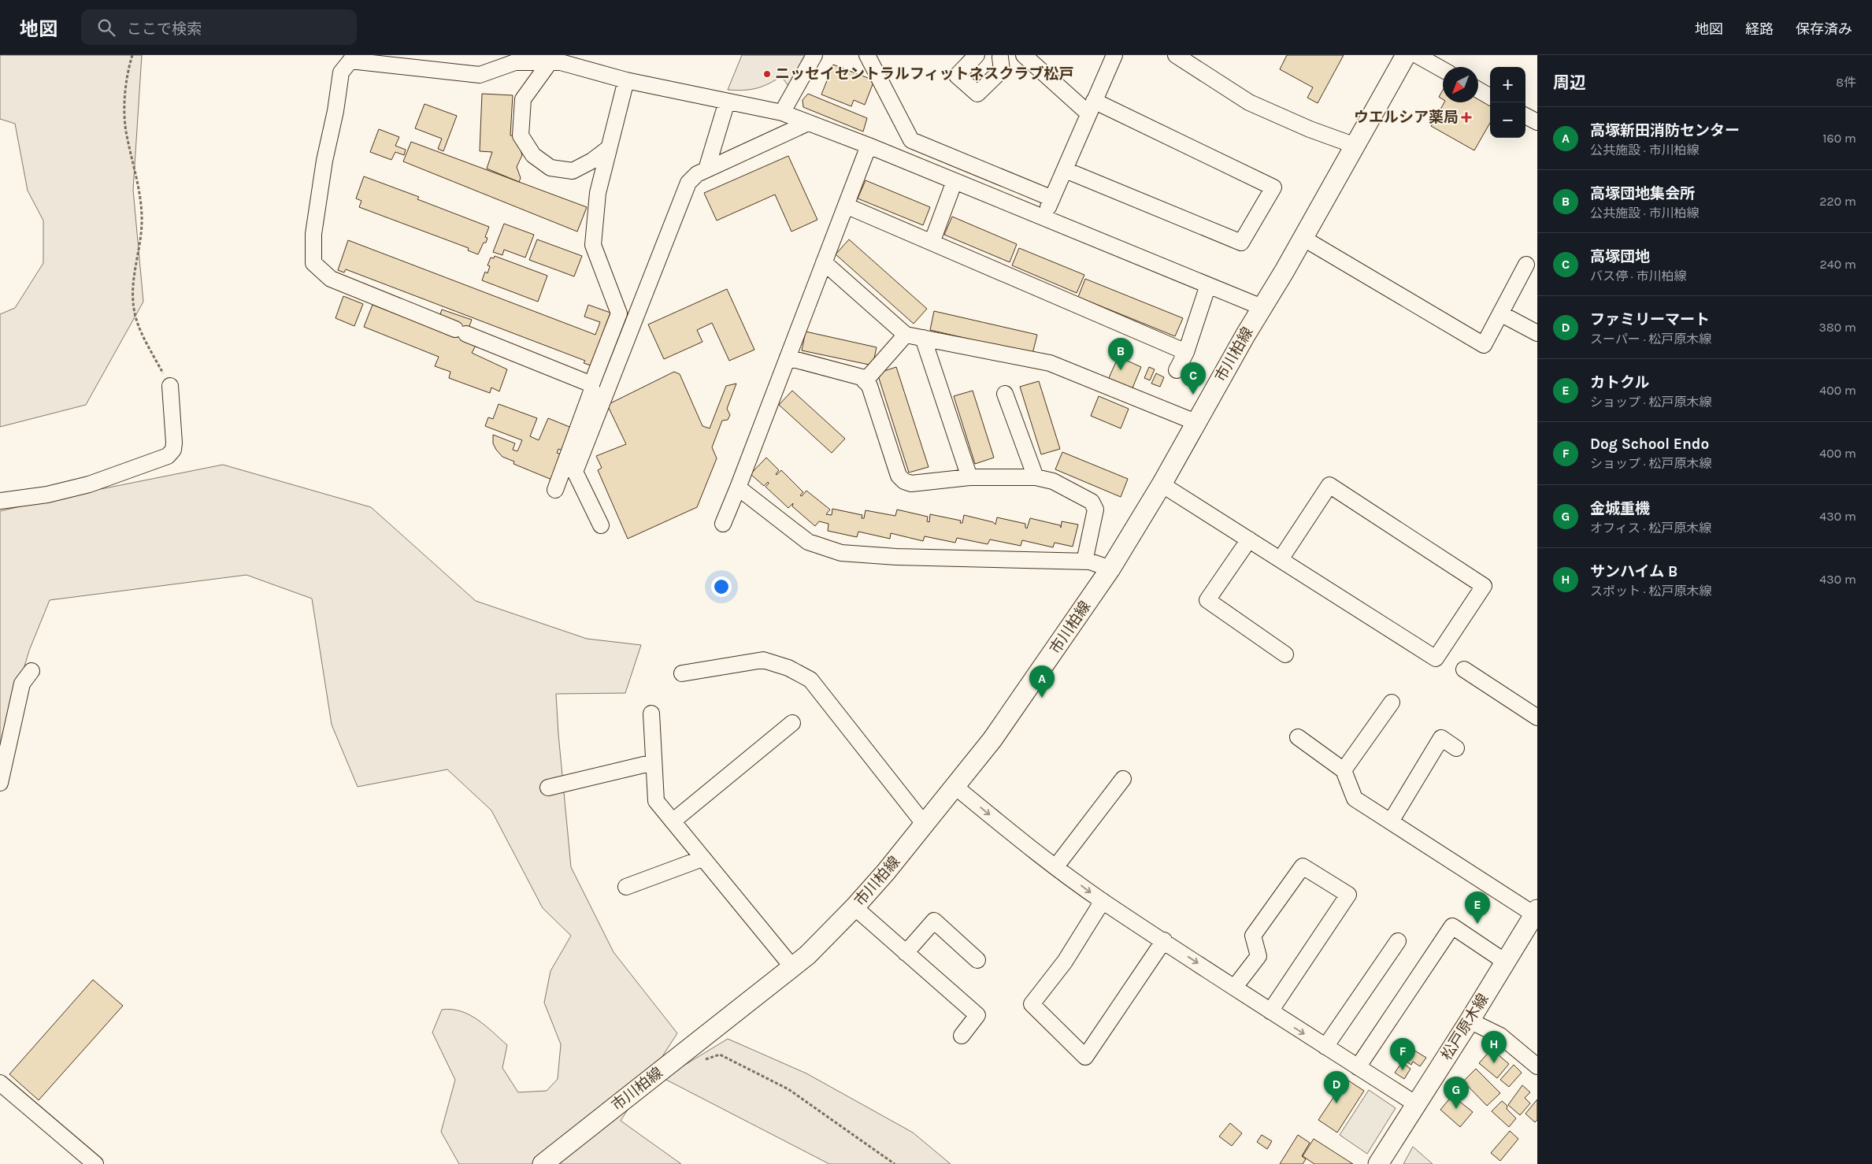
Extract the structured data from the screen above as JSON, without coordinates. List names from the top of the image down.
{
  "streets": {
    "main road": ["市川柏線", "松戸原木線"]
  },
  "places": {
    "other": ["ニッセイセントラルフィットネスクラブ松戸"],
    "health": ["ウエルシア薬局"]
  },
  "north": "bottom left",
  "page": {
    "header": "地図",
    "search": "ここで検索",
    "nav": ["地図", "経路", "保存済み"],
    "heading": ["周辺", "8件"],
    "map_buttons": ["+", "−"],
    "list": [
      {
        "mark": "A",
        "name": "高塚新田消防センター",
        "note": "公共施設 · 市川柏線",
        "value": "160 m"
      },
      {
        "mark": "B",
        "name": "高塚団地集会所",
        "note": "公共施設 · 市川柏線",
        "value": "220 m"
      },
      {
        "mark": "C",
        "name": "高塚団地",
        "note": "バス停 · 市川柏線",
        "value": "240 m"
      },
      {
        "mark": "D",
        "name": "ファミリーマート",
        "note": "スーパー · 松戸原木線",
        "value": "380 m"
      },
      {
        "mark": "E",
        "name": "カトクル",
        "note": "ショップ · 松戸原木線",
        "value": "400 m"
      },
      {
        "mark": "F",
        "name": "Dog School Endo",
        "note": "ショップ · 松戸原木線",
        "value": "400 m"
      },
      {
        "mark": "G",
        "name": "金城重機",
        "note": "オフィス · 松戸原木線",
        "value": "430 m"
      },
      {
        "mark": "H",
        "name": "サンハイム B",
        "note": "スポット · 松戸原木線",
        "value": "430 m"
      }
    ],
    "pins": [
      "B",
      "C",
      "A",
      "E",
      "H",
      "F",
      "D",
      "G"
    ]
  }
}
